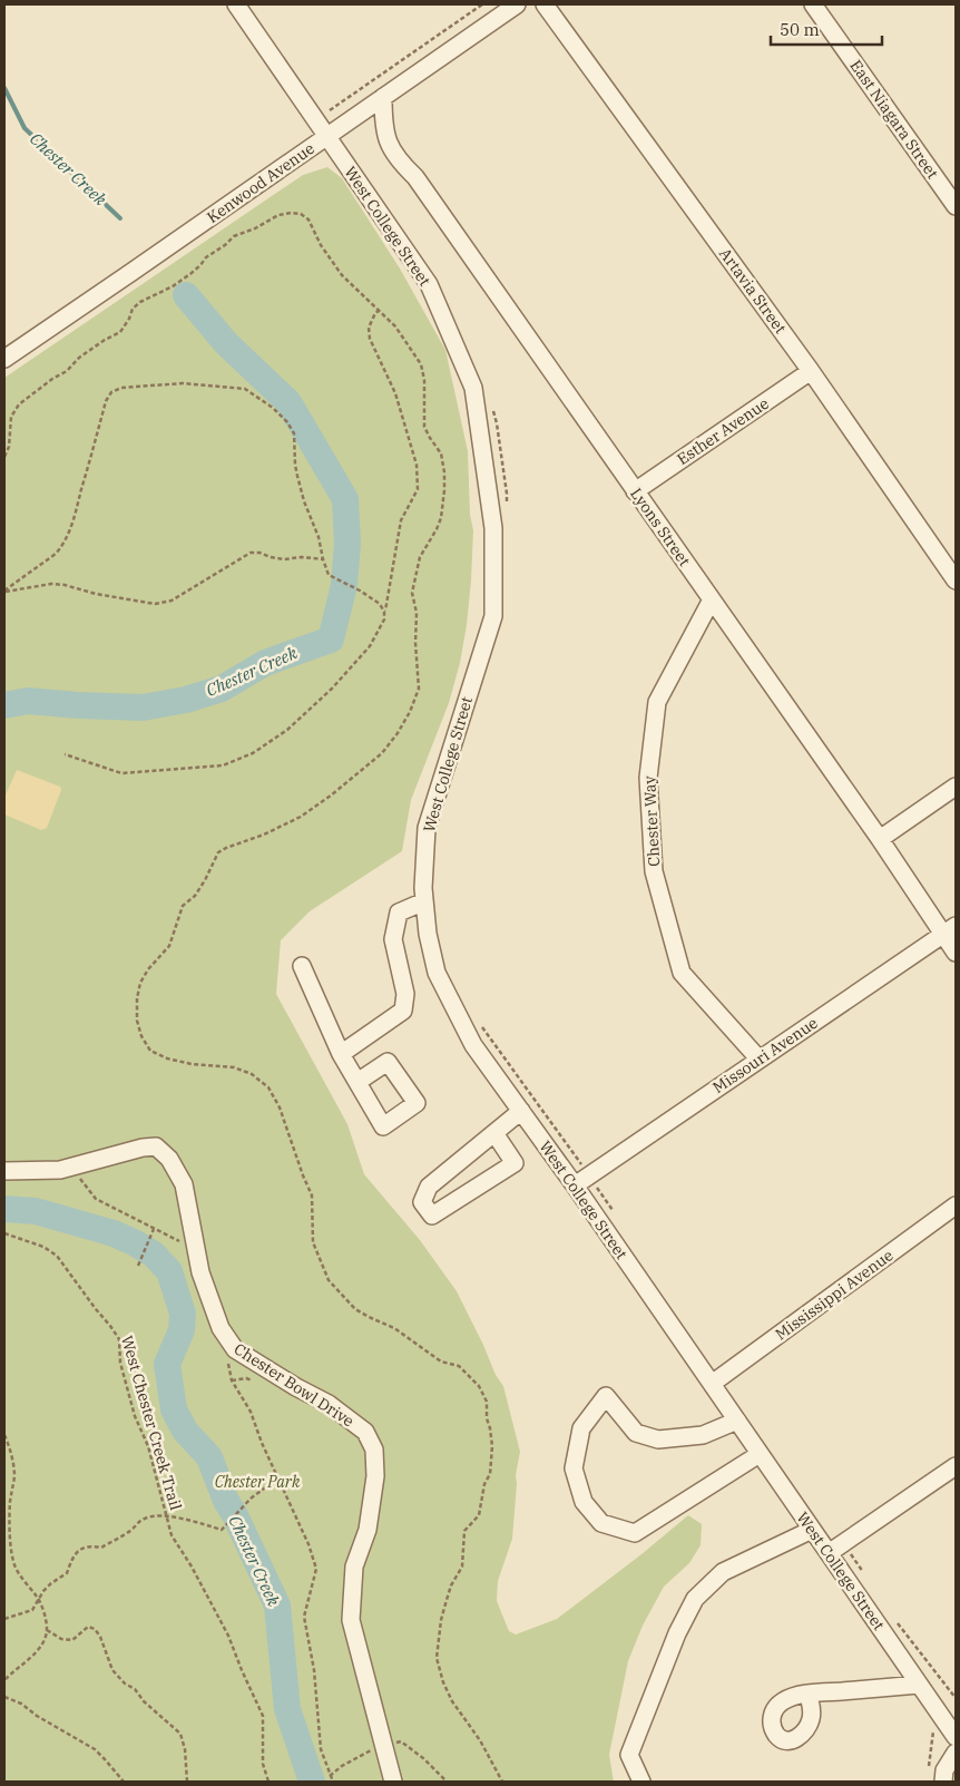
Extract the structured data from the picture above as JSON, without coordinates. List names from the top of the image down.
{
  "streets": {
    "street": [
      "East Niagara Street",
      "Kenwood Avenue",
      "West College Street",
      "Artavia Street",
      "Esther Avenue",
      "Lyons Street",
      "Chester Way",
      "Missouri Avenue",
      "Mississippi Avenue",
      "Chester Bowl Drive"
    ],
    "path": ["West Chester Creek Trail"]
  },
  "crossings": [
    ["Kenwood Avenue", "West College Street"],
    ["Kenwood Avenue", "Lyons Street"],
    ["West College Street", "Missouri Avenue"],
    ["West College Street", "Mississippi Avenue"],
    ["Artavia Street", "Esther Avenue"],
    ["Esther Avenue", "Lyons Street"],
    ["Lyons Street", "Chester Way"],
    ["Lyons Street", "Missouri Avenue"],
    ["Chester Way", "Missouri Avenue"]
  ],
  "water": ["Chester Creek"],
  "parks": ["Chester Park"],
  "scale_bar": "50 m"
}
